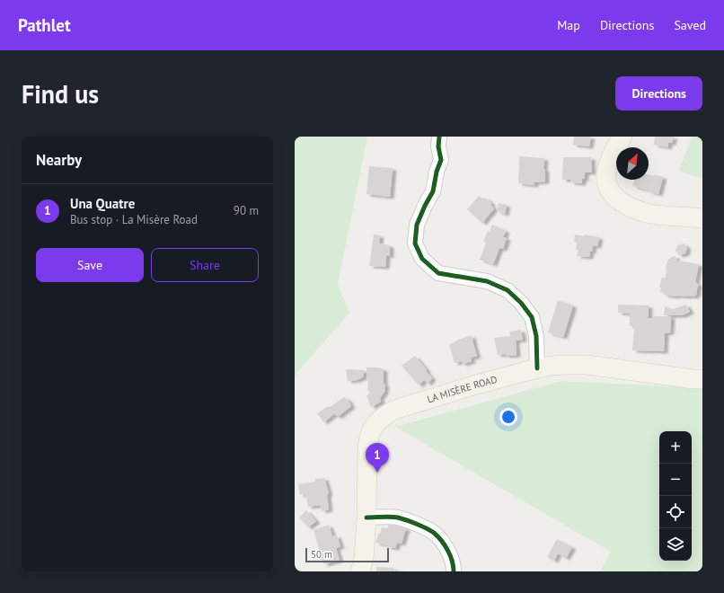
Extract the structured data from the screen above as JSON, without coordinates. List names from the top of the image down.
{
  "streets": {
    "main road": ["LA MISÈRE ROAD"]
  },
  "scale_bar": "50 m",
  "north": "top right",
  "page": {
    "header": "Pathlet",
    "nav": ["Map", "Directions", "Saved"],
    "buttons": [
      "Directions",
      ["Save", "Share"]
    ],
    "title": "Find us",
    "heading": "Nearby",
    "list": [
      {
        "mark": "1",
        "name": "Una Quatre",
        "note": "Bus stop · La Misère Road",
        "value": "90 m"
      }
    ],
    "map_buttons": ["+", "−"],
    "pins": "1",
    "scale": "50 m"
  }
}
